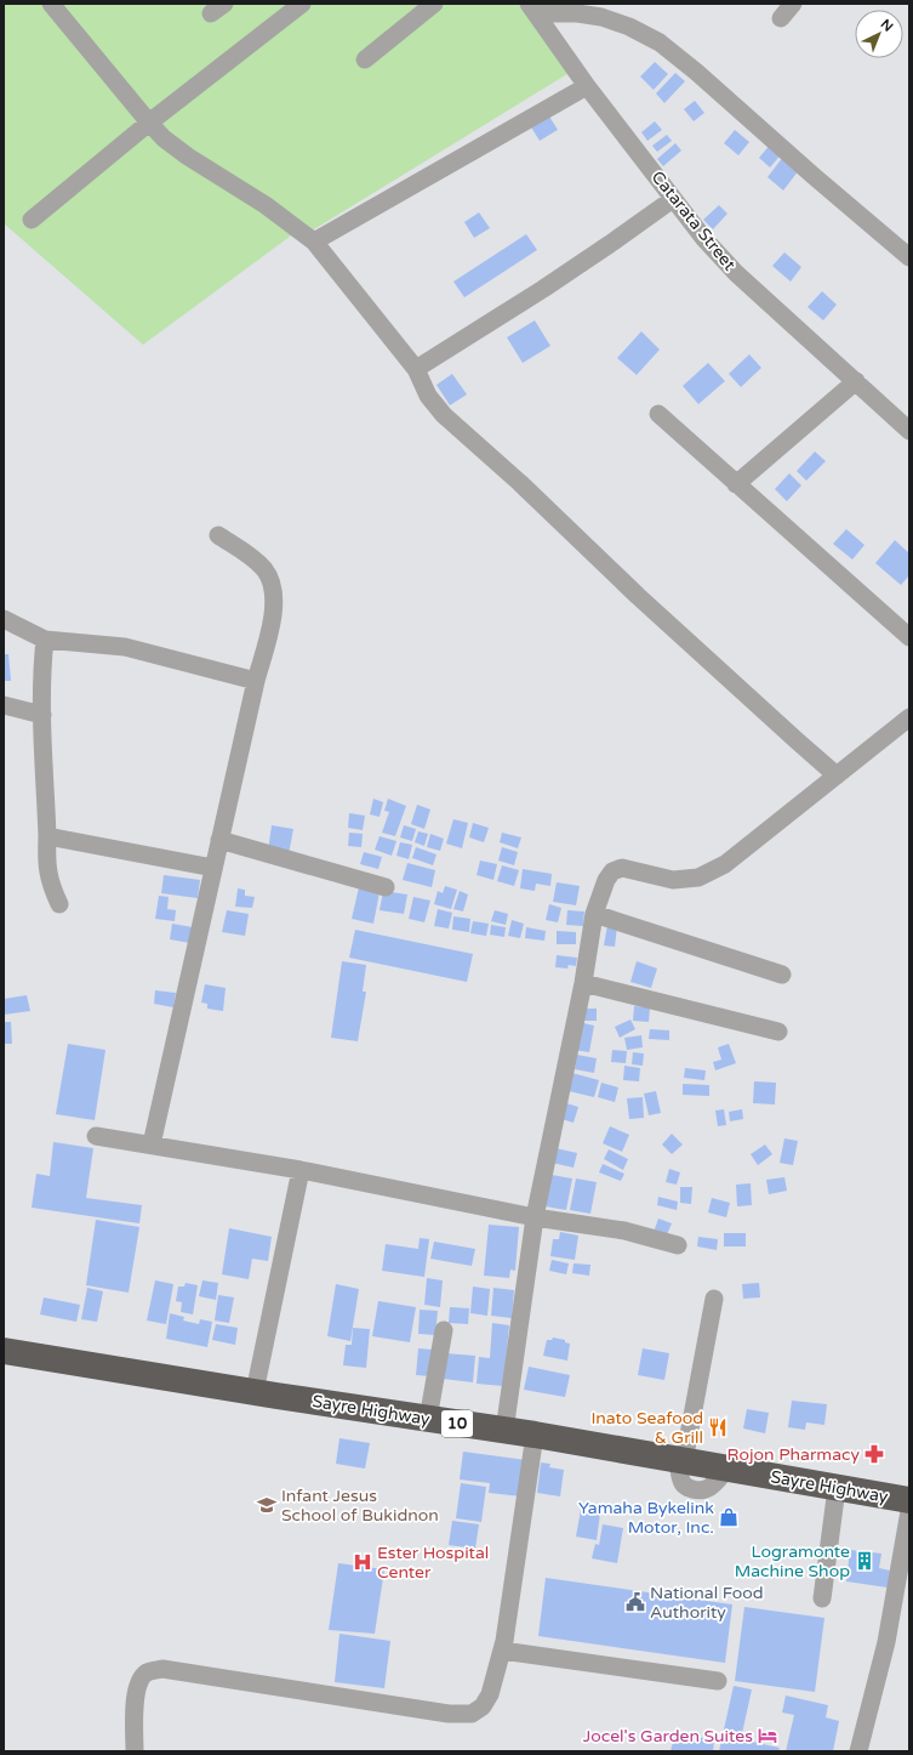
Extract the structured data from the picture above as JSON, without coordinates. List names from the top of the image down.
{
  "streets": {
    "highway": ["Sayre Highway", "10"],
    "street": ["Catarata Street"]
  },
  "places": {
    "restaurant": ["Inato Seafood & Grill"],
    "pharmacy": ["Rojon Pharmacy"],
    "school or university": ["Infant Jesus School of Bukidnon"],
    "shop": ["Yamaha Bykelink Motor, Inc."],
    "building": ["Logramonte Machine Shop"],
    "hospital": ["Ester Hospital Center"],
    "public building": ["National Food Authority"],
    "hotel": ["Jocel's Garden Suites"]
  },
  "north": "top right"
}
